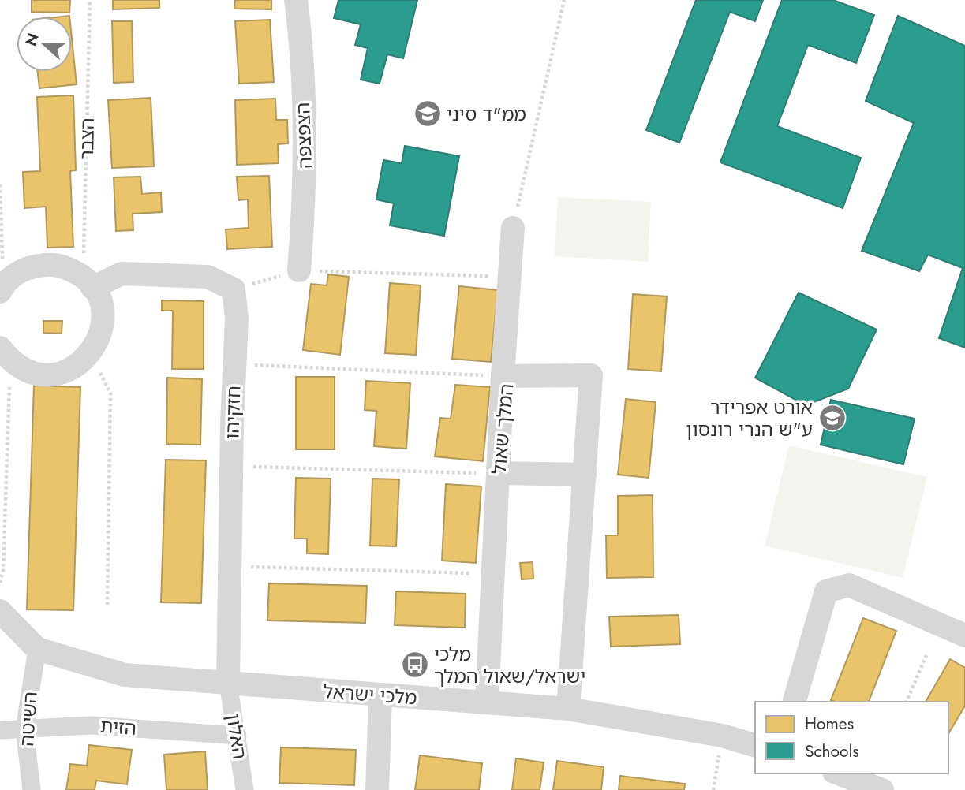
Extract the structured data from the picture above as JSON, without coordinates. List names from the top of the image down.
{
  "streets": {
    "street": [
      "הצפצפה",
      "חזקיהו",
      "המלך שאול",
      "מלכי ישראל",
      "השיטה",
      "הזית",
      "האלון"
    ],
    "path": ["הצבר"]
  },
  "crossings": [
    ["חזקיהו", "מלכי ישראל"],
    ["חזקיהו", "האלון"],
    ["המלך שאול", "מלכי ישראל"],
    ["מלכי ישראל", "השיטה"],
    ["מלכי ישראל", "האלון"],
    ["השיטה", "הזית"],
    ["הזית", "האלון"]
  ],
  "places": {
    "school or university": ["ממ\"ד סיני", "אורט אפרידר ע\"ש הנרי רונסון"],
    "bus stop": ["מלכי ישראל/שאול המלך"]
  },
  "legend": ["Homes", "Schools"],
  "north": "left"
}
